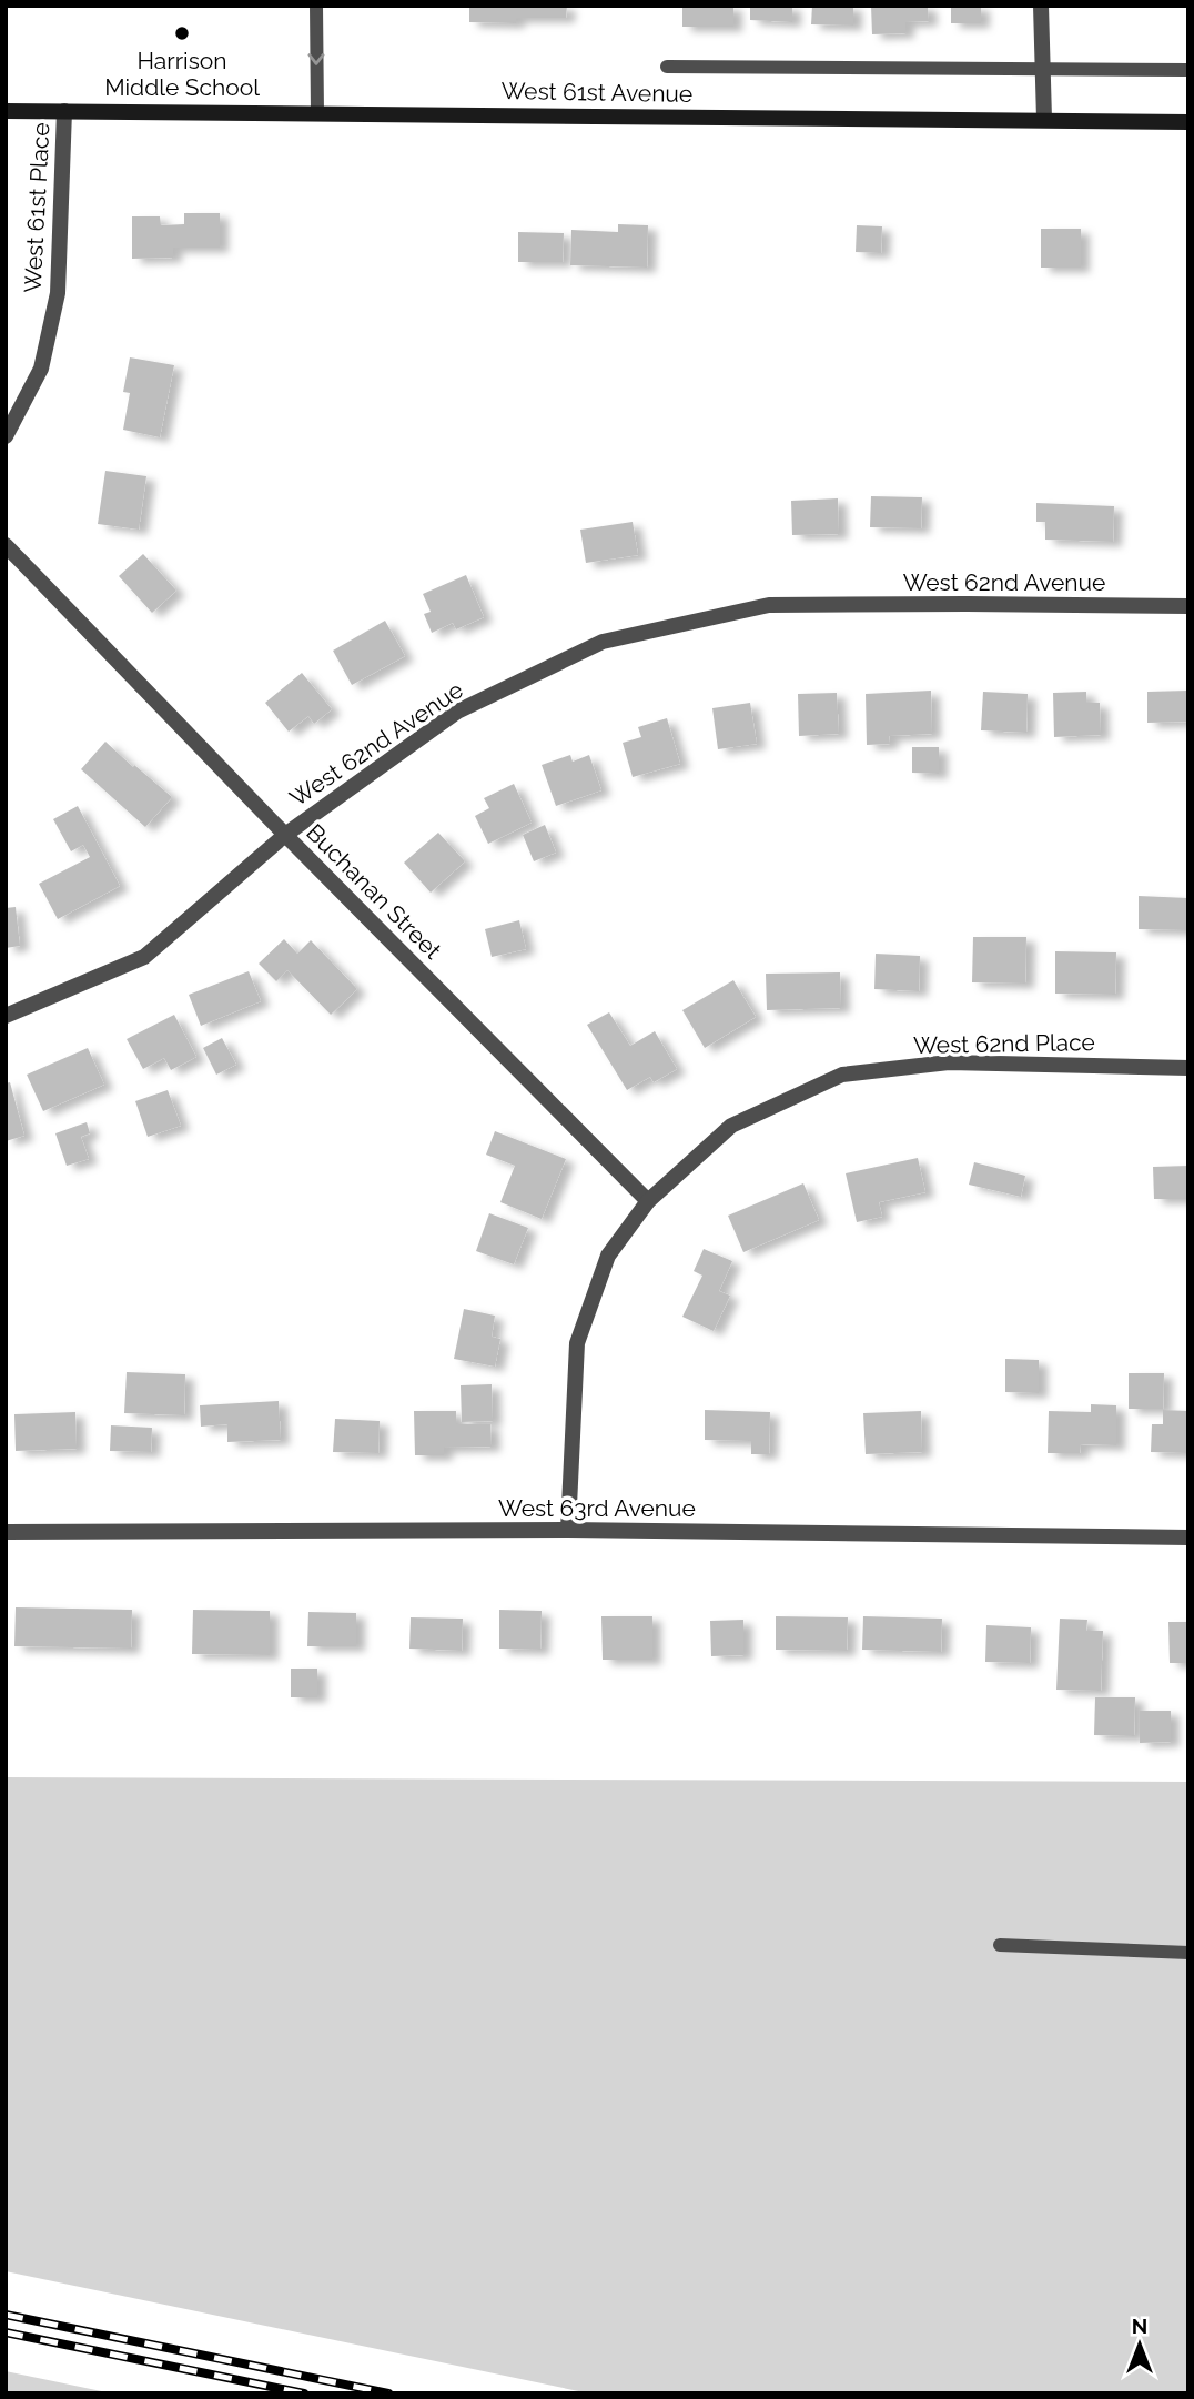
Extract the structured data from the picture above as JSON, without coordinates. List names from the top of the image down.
{
  "streets": {
    "main road": ["West 61st Avenue"],
    "street": [
      "West 61st Place",
      "West 62nd Avenue",
      "Buchanan Street",
      "West 62nd Place",
      "West 63rd Avenue"
    ]
  },
  "crossings": [
    ["West 61st Avenue", "West 61st Place"],
    ["West 62nd Avenue", "Buchanan Street"],
    ["Buchanan Street", "West 62nd Place"],
    ["West 62nd Place", "West 63rd Avenue"]
  ],
  "places": ["Harrison Middle School"],
  "north": "top"
}
